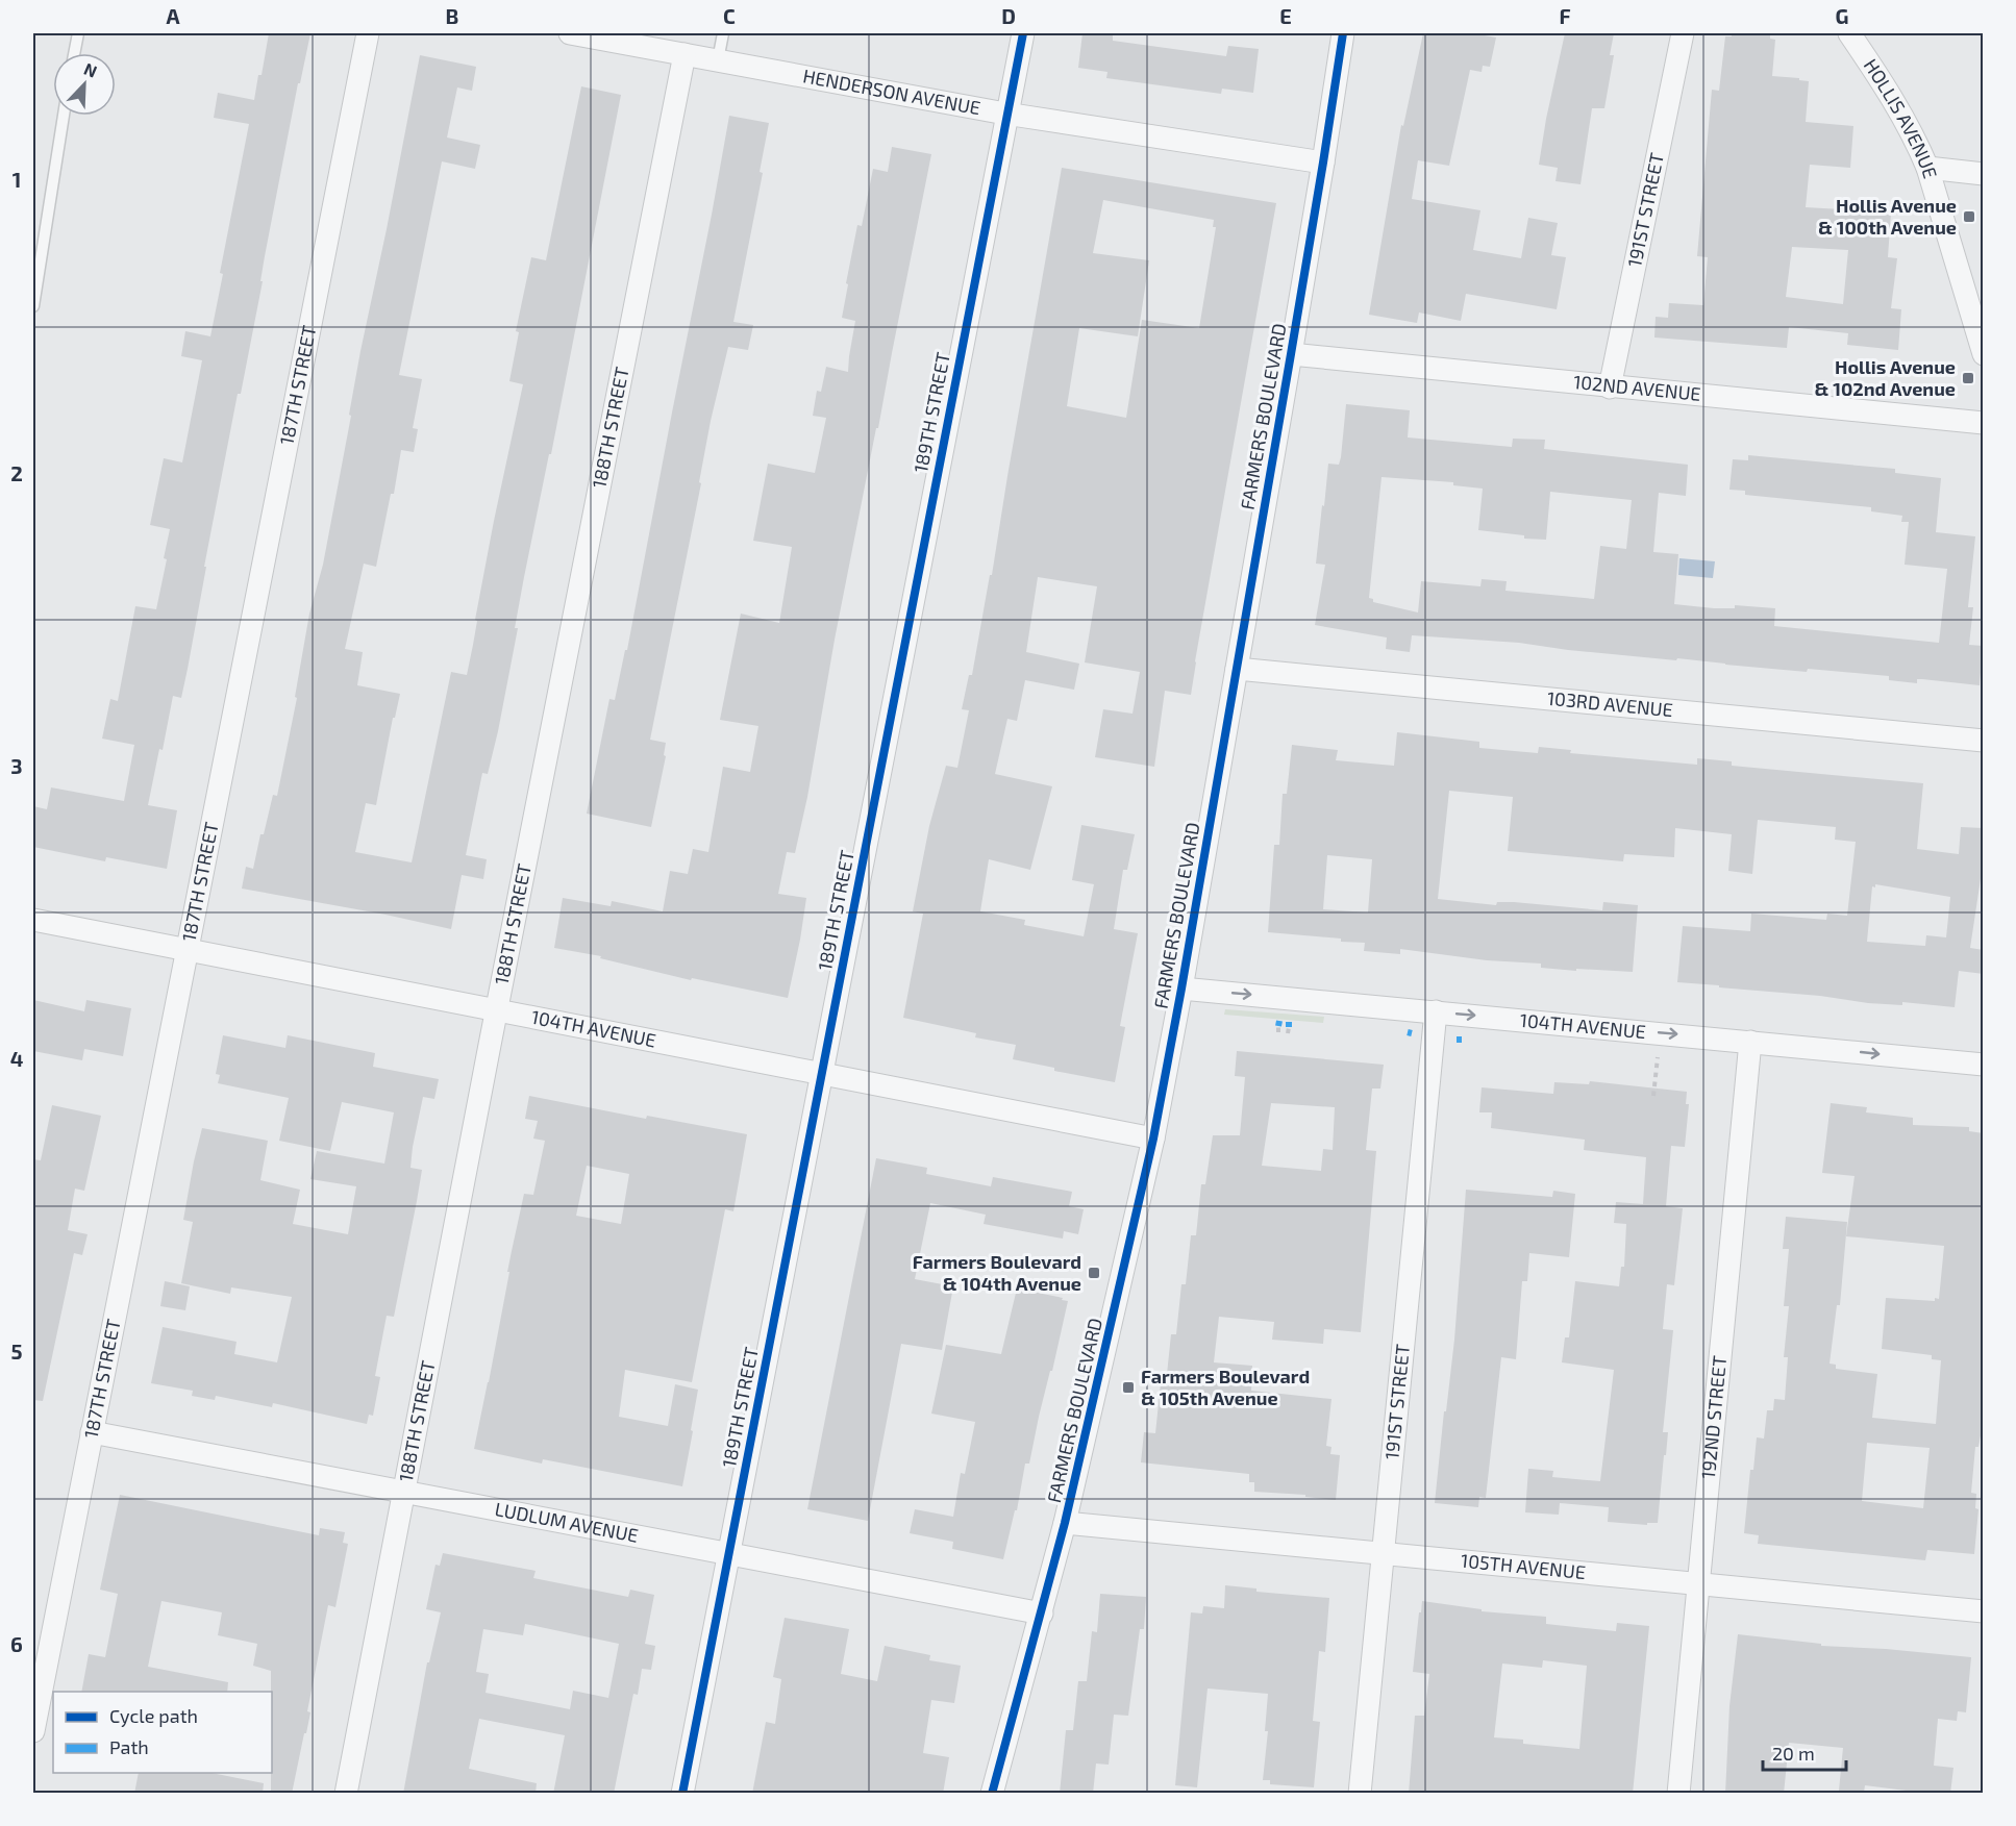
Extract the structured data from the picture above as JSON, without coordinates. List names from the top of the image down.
{
  "streets": {
    "street": [
      "HENDERSON AVENUE",
      "HOLLIS AVENUE",
      "191ST STREET",
      "187TH STREET",
      "102ND AVENUE",
      "189TH STREET",
      "FARMERS BOULEVARD",
      "188TH STREET",
      "103RD AVENUE",
      "104TH AVENUE",
      "192ND STREET",
      "LUDLUM AVENUE",
      "105TH AVENUE"
    ]
  },
  "crossings": [
    ["HENDERSON AVENUE", "189TH STREET"],
    ["HENDERSON AVENUE", "FARMERS BOULEVARD"],
    ["HENDERSON AVENUE", "188TH STREET"],
    ["191ST STREET", "102ND AVENUE"],
    ["191ST STREET", "104TH AVENUE"],
    ["191ST STREET", "105TH AVENUE"],
    ["187TH STREET", "104TH AVENUE"],
    ["187TH STREET", "LUDLUM AVENUE"],
    ["102ND AVENUE", "FARMERS BOULEVARD"],
    ["189TH STREET", "104TH AVENUE"],
    ["189TH STREET", "LUDLUM AVENUE"],
    ["FARMERS BOULEVARD", "103RD AVENUE"],
    ["FARMERS BOULEVARD", "104TH AVENUE"],
    ["FARMERS BOULEVARD", "LUDLUM AVENUE"],
    ["FARMERS BOULEVARD", "105TH AVENUE"],
    ["188TH STREET", "104TH AVENUE"],
    ["188TH STREET", "LUDLUM AVENUE"],
    ["104TH AVENUE", "192ND STREET"],
    ["192ND STREET", "105TH AVENUE"]
  ],
  "one_way": ["104TH AVENUE"],
  "places": {
    "transit": [
      "Hollis Avenue & 100th Avenue",
      "Hollis Avenue & 102nd Avenue",
      "Farmers Boulevard & 104th Avenue",
      "Farmers Boulevard & 105th Avenue"
    ]
  },
  "legend": ["Cycle path", "Path"],
  "scale_bar": "20 m",
  "north": "top right",
  "grid": {
    "columns": [
      "A",
      "B",
      "C",
      "D",
      "E",
      "F",
      "G"
    ],
    "rows": [
      "1",
      "2",
      "3",
      "4",
      "5",
      "6"
    ]
  }
}
